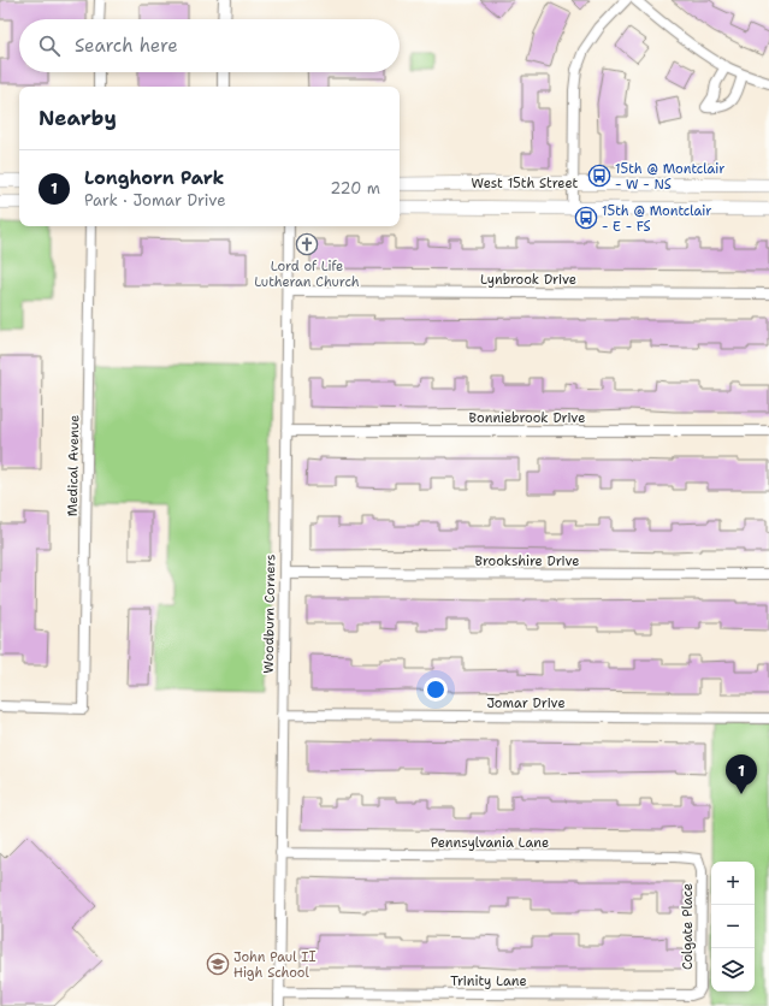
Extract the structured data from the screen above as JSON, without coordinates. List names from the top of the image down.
{
  "streets": {
    "main road": ["West 15th Street"],
    "street": [
      "Lynbrook Drive",
      "Bonniebrook Drive",
      "Medical Avenue",
      "Brookshire Drive",
      "Woodburn Corners",
      "Jomar Drive",
      "Pennsylvania Lane",
      "Colgate Place",
      "Trinity Lane"
    ]
  },
  "crossings": [
    ["Lynbrook Drive", "Woodburn Corners"],
    ["Bonniebrook Drive", "Woodburn Corners"],
    ["Brookshire Drive", "Woodburn Corners"],
    ["Woodburn Corners", "Jomar Drive"],
    ["Woodburn Corners", "Pennsylvania Lane"],
    ["Woodburn Corners", "Trinity Lane"],
    ["Pennsylvania Lane", "Colgate Place"],
    ["Colgate Place", "Trinity Lane"]
  ],
  "places": {
    "bus stop": ["15th @ Montclair - W - NS", "15th @ Montclair - E - FS"],
    "church": ["Lord of Life Lutheran Church"],
    "school or university": ["John Paul II High School"]
  },
  "page": {
    "search": "Search here",
    "heading": "Nearby",
    "list": [
      {
        "mark": "1",
        "name": "Longhorn Park",
        "note": "Park · Jomar Drive",
        "value": "220 m"
      }
    ],
    "pins": "1",
    "map_buttons": ["+", "−"]
  }
}
